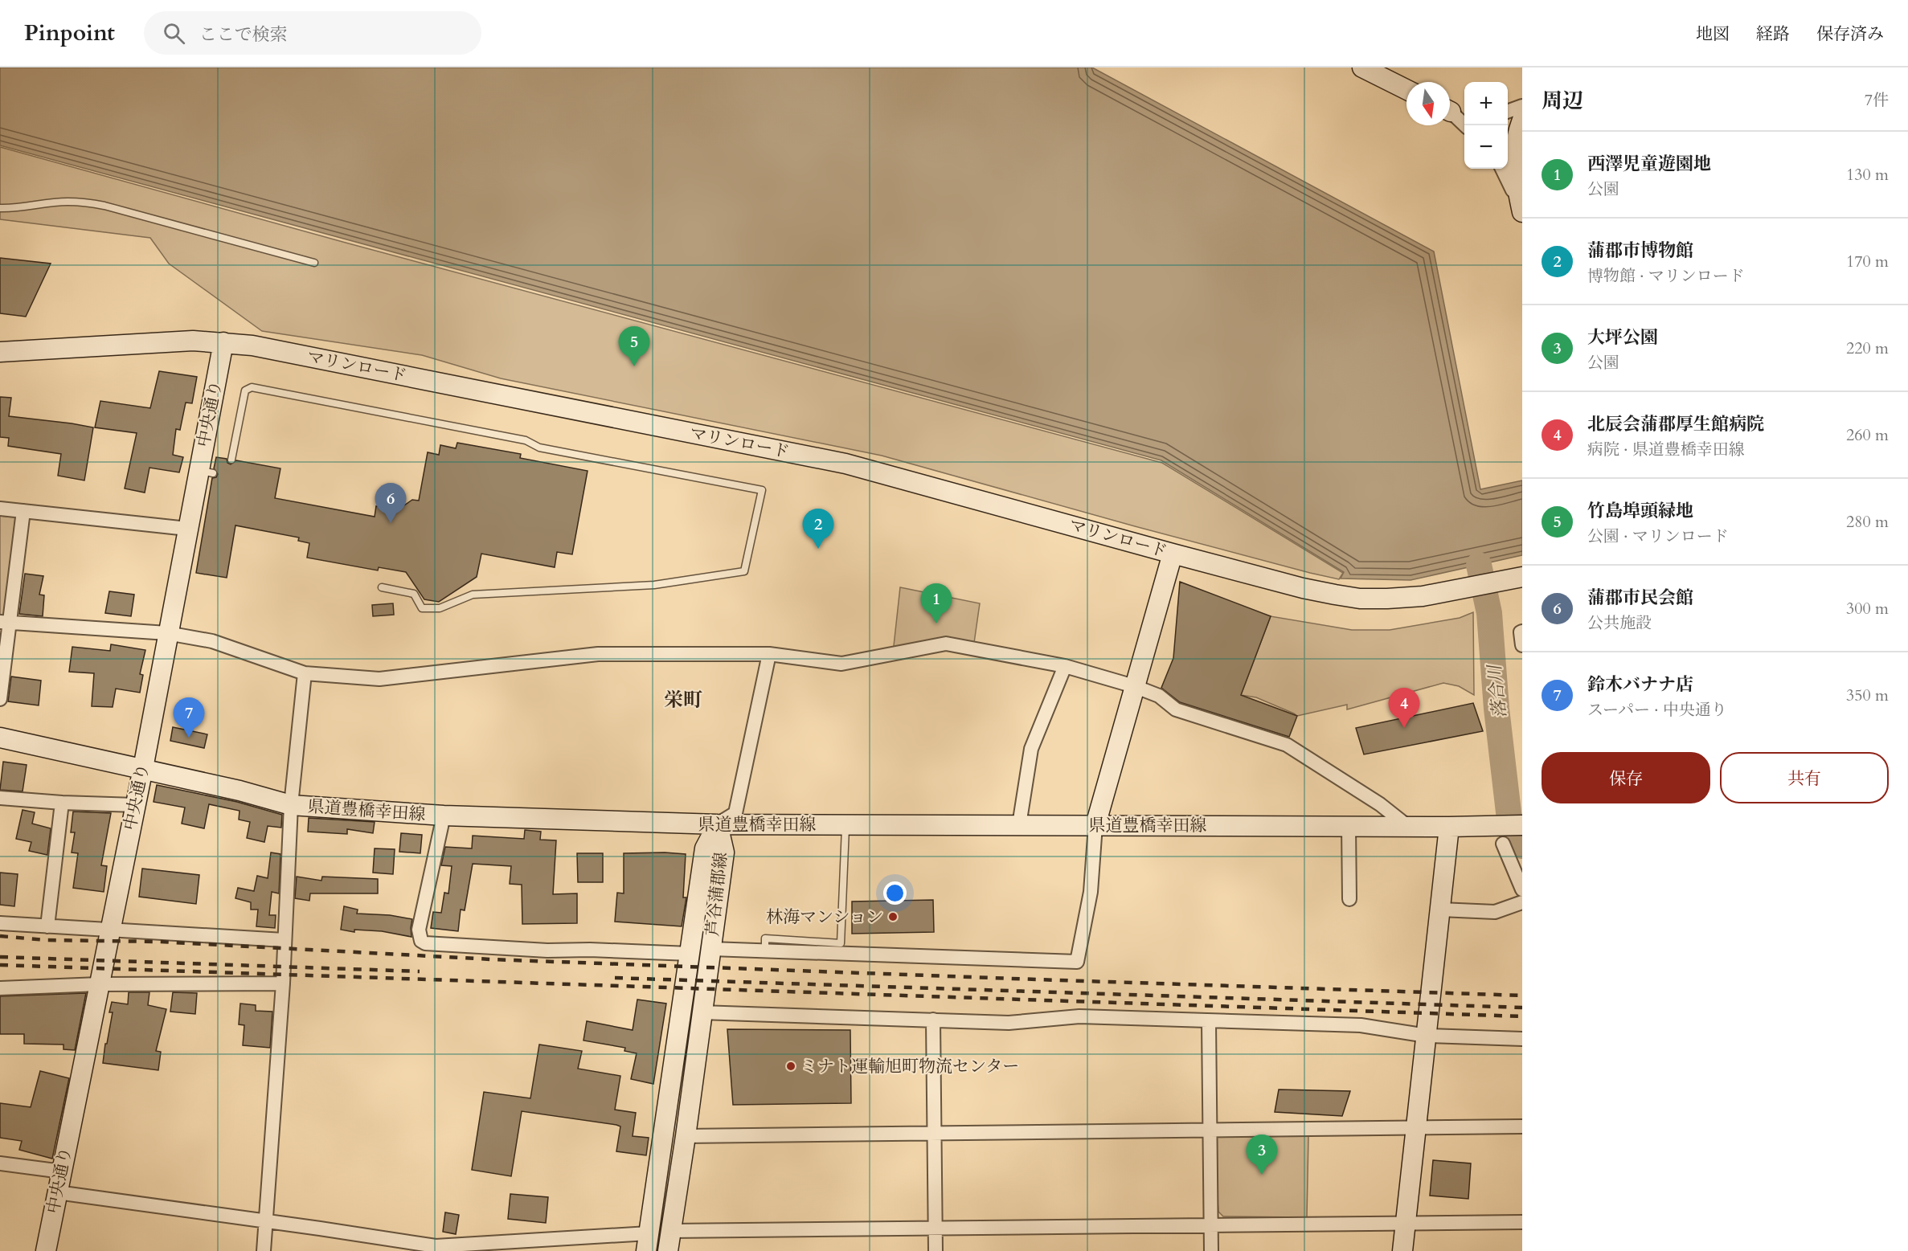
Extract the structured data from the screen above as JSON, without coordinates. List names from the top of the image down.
{
  "streets": {
    "street": [
      "マリンロード",
      "中央通り",
      "県道豊橋幸田線",
      "芦谷蒲郡線"
    ]
  },
  "crossings": [
    ["マリンロード", "中央通り"],
    ["中央通り", "県道豊橋幸田線"],
    ["県道豊橋幸田線", "芦谷蒲郡線"]
  ],
  "districts": ["栄町"],
  "water": ["落合川"],
  "places": ["林海マンション", "ミナト運輸旭町物流センター"],
  "north": "bottom",
  "page": {
    "header": "Pinpoint",
    "search": "ここで検索",
    "nav": ["地図", "経路", "保存済み"],
    "heading": ["周辺", "7件"],
    "map_buttons": ["+", "−"],
    "list": [
      {
        "mark": "1",
        "name": "西澤児童遊園地",
        "note": "公園",
        "value": "130 m"
      },
      {
        "mark": "2",
        "name": "蒲郡市博物館",
        "note": "博物館 · マリンロード",
        "value": "170 m"
      },
      {
        "mark": "3",
        "name": "大坪公園",
        "note": "公園",
        "value": "220 m"
      },
      {
        "mark": "4",
        "name": "北辰会蒲郡厚生館病院",
        "note": "病院 · 県道豊橋幸田線",
        "value": "260 m"
      },
      {
        "mark": "5",
        "name": "竹島埠頭緑地",
        "note": "公園 · マリンロード",
        "value": "280 m"
      },
      {
        "mark": "6",
        "name": "蒲郡市民会館",
        "note": "公共施設",
        "value": "300 m"
      },
      {
        "mark": "7",
        "name": "鈴木バナナ店",
        "note": "スーパー · 中央通り",
        "value": "350 m"
      }
    ],
    "pins": [
      "5",
      "6",
      "2",
      "1",
      "4",
      "7",
      "3"
    ],
    "buttons": ["保存", "共有"]
  }
}
